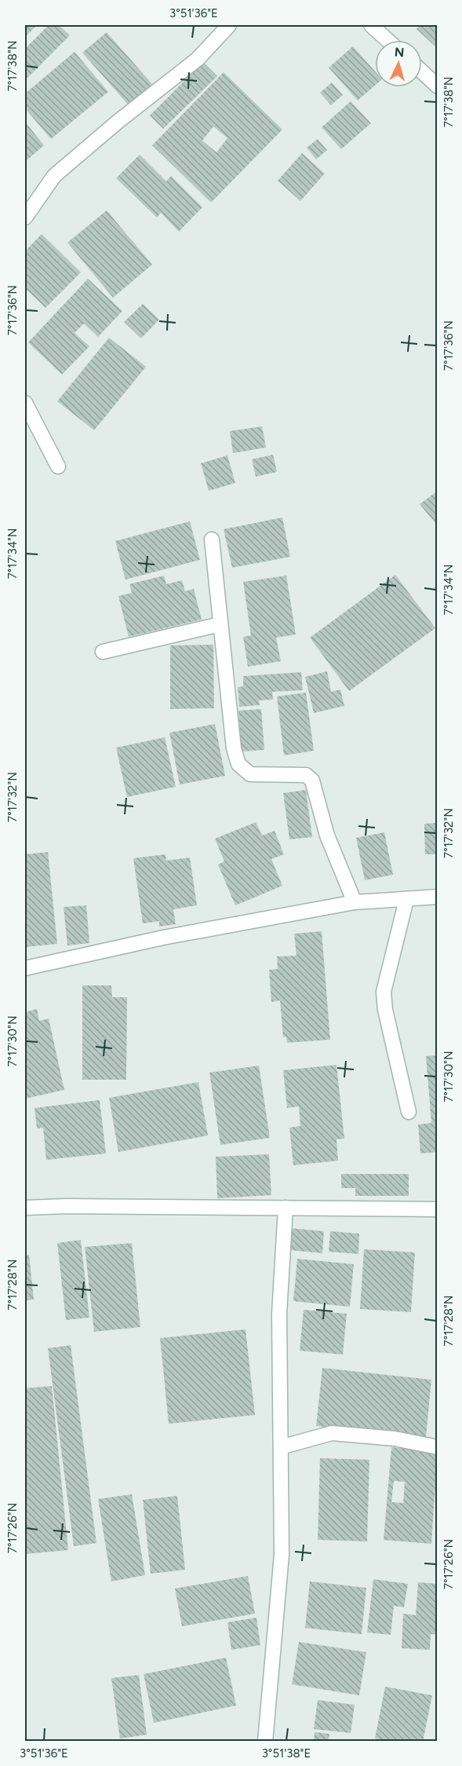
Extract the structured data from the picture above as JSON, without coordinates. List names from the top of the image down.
{
  "north": "top",
  "coordinates": [
    "3°51'36\"E",
    "7°17'38\"N",
    "7°17'36\"N",
    "7°17'34\"N",
    "7°17'32\"N",
    "7°17'30\"N",
    "7°17'28\"N",
    "7°17'26\"N",
    "3°51'38\"E"
  ]
}
